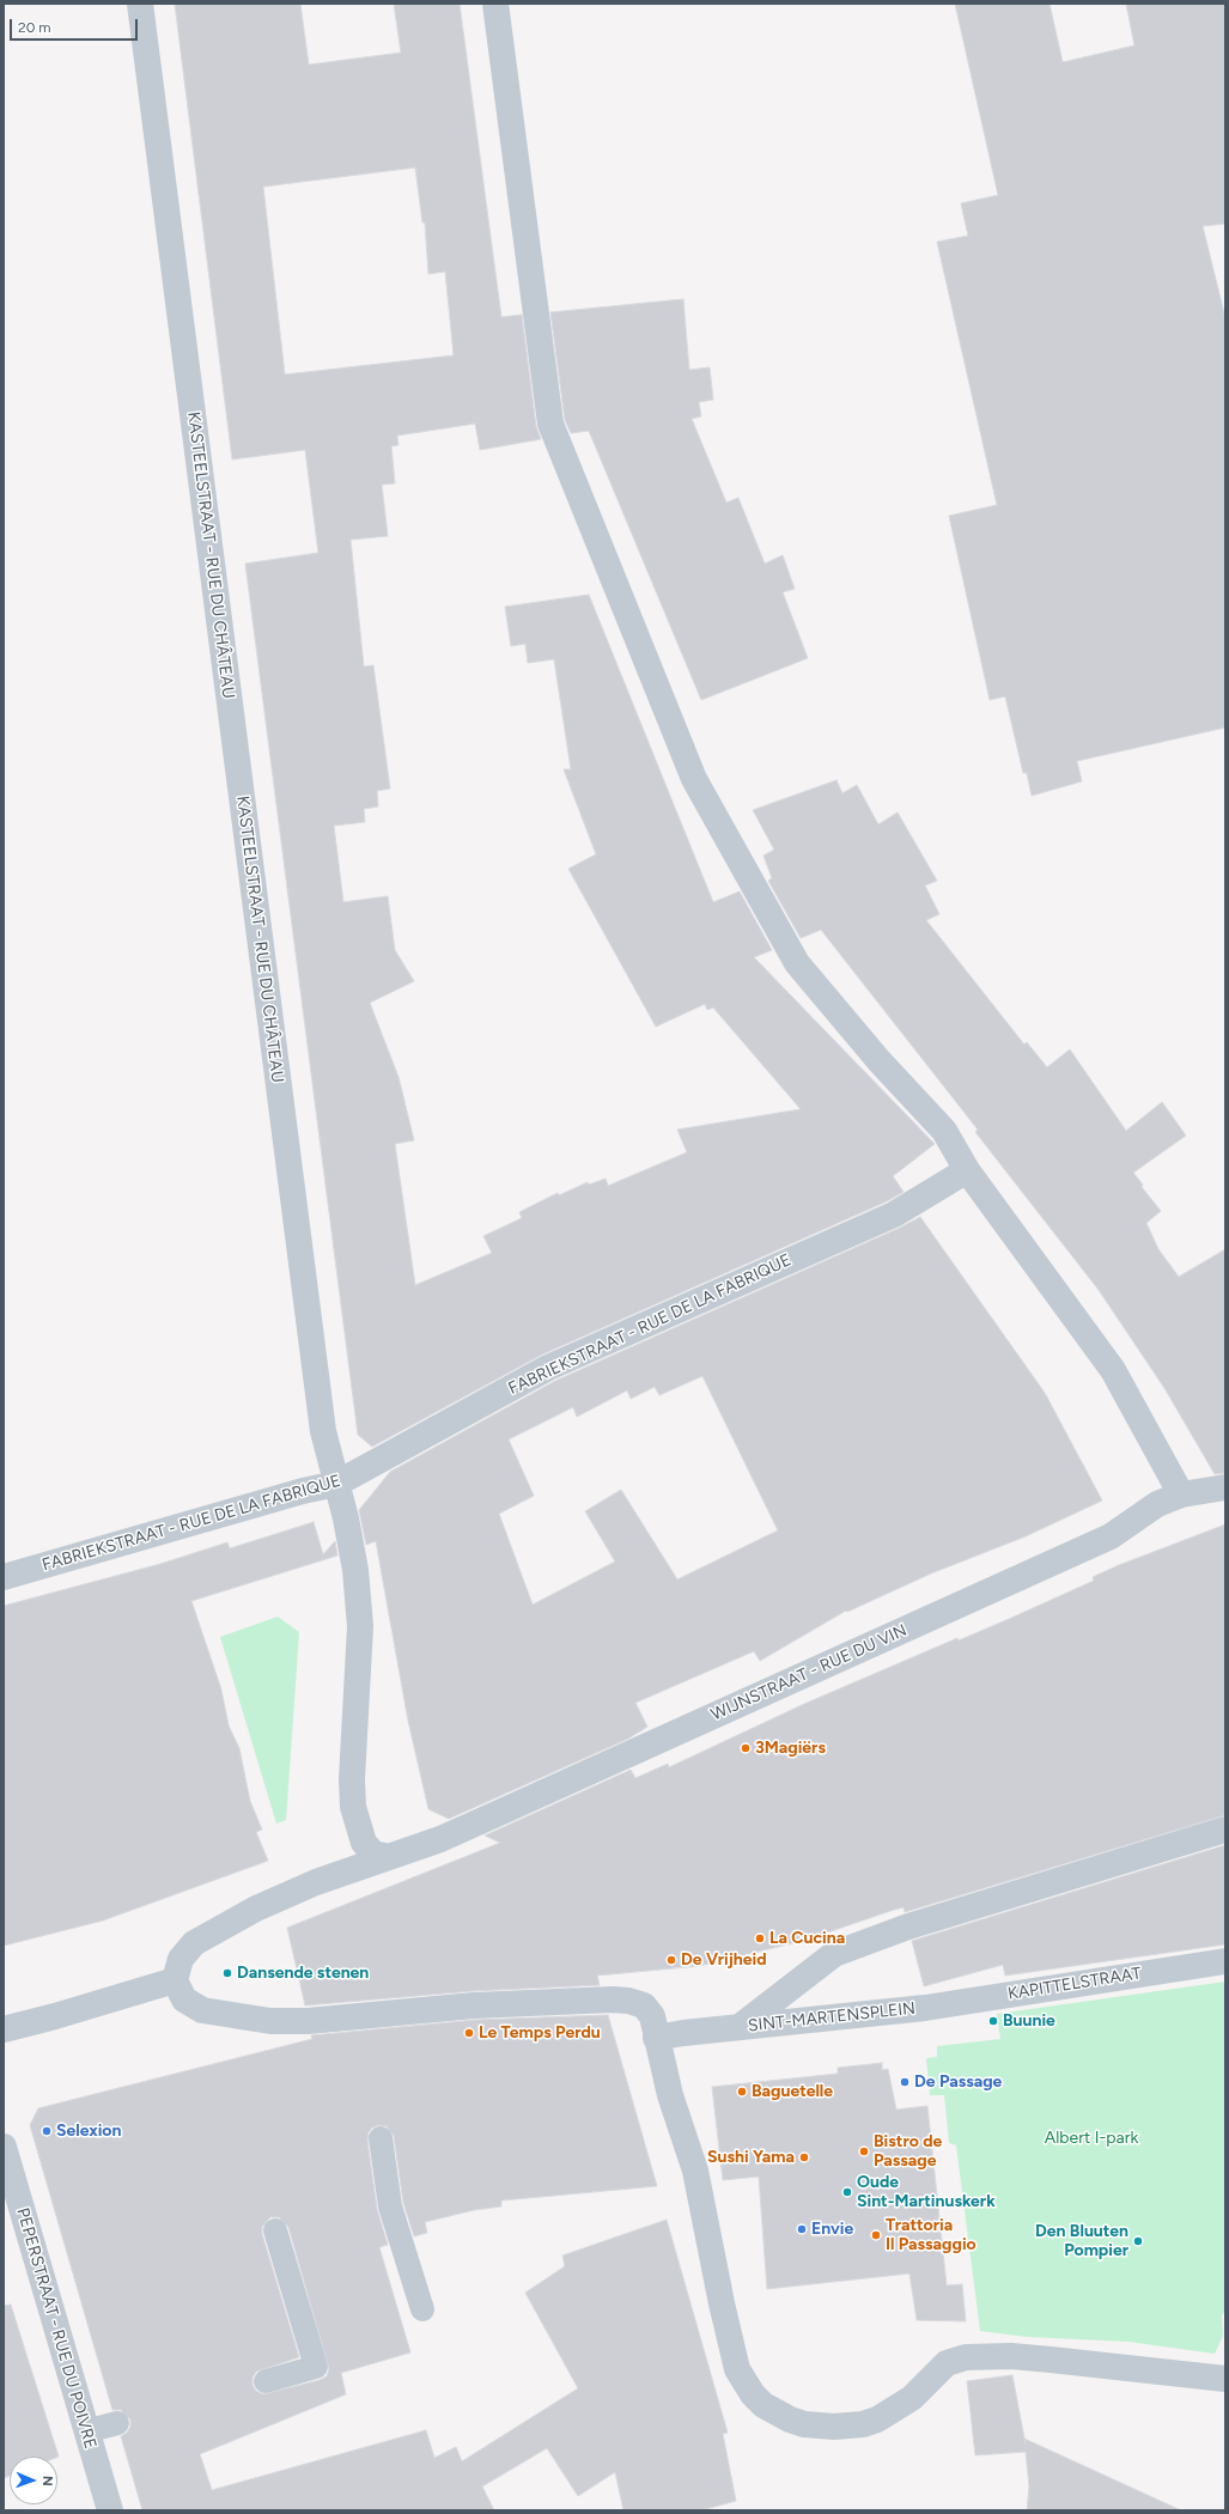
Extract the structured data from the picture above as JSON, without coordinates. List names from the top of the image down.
{
  "streets": {
    "street": [
      "KASTEELSTRAAT - RUE DU CHÂTEAU",
      "FABRIEKSTRAAT - RUE DE LA FABRIQUE",
      "WIJNSTRAAT - RUE DU VIN",
      "KAPITTELSTRAAT",
      "SINT-MARTENSPLEIN",
      "PEPERSTRAAT - RUE DU POIVRE"
    ]
  },
  "crossings": [
    ["KASTEELSTRAAT - RUE DU CHÂTEAU", "FABRIEKSTRAAT - RUE DE LA FABRIQUE"],
    ["KASTEELSTRAAT - RUE DU CHÂTEAU", "WIJNSTRAAT - RUE DU VIN"],
    ["KAPITTELSTRAAT", "SINT-MARTENSPLEIN"]
  ],
  "parks": ["Albert I-park"],
  "places": [
    "3Magiërs",
    "La Cucina",
    "De Vrijheid",
    "Dansende stenen",
    "Buunie",
    "Le Temps Perdu",
    "De Passage",
    "Baguetelle",
    "Selexion",
    "Bistro de Passage",
    "Sushi Yama",
    "Oude Sint-Martinuskerk",
    "Envie",
    "Trattoria Il Passaggio",
    "Den Bluuten Pompier"
  ],
  "scale_bar": "20 m",
  "north": "right"
}
